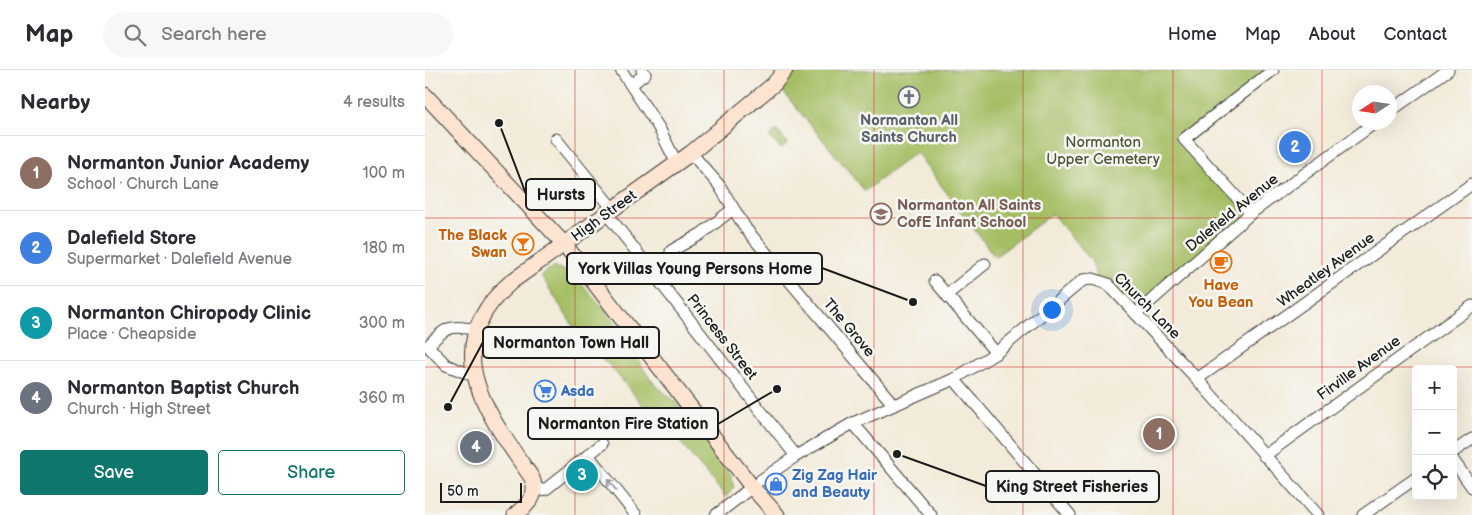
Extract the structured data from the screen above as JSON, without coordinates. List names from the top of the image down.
{
  "streets": {
    "street": [
      "Dalefield Avenue",
      "High Street",
      "Wheatley Avenue",
      "Church Lane",
      "The Grove",
      "Princess Street",
      "Firville Avenue"
    ]
  },
  "crossings": [
    ["Dalefield Avenue", "Church Lane"],
    ["High Street", "The Grove"],
    ["High Street", "Princess Street"],
    ["Wheatley Avenue", "Church Lane"],
    ["Church Lane", "The Grove"],
    ["Church Lane", "Princess Street"],
    ["Church Lane", "Firville Avenue"]
  ],
  "parks": ["Normanton Upper Cemetery"],
  "places": {
    "church": ["Normanton All Saints Church"],
    "other": [
      "Hursts",
      "York Villas Young Persons Home",
      "Normanton Fire Station",
      "Normanton Town Hall",
      "King Street Fisheries"
    ],
    "school or university": ["Normanton All Saints CofE Infant School"],
    "bar": ["The Black Swan"],
    "cafe": ["Have You Bean"],
    "supermarket": ["Asda"],
    "shop": ["Zig Zag Hair and Beauty"]
  },
  "scale_bar": "50 m",
  "north": "left",
  "page": {
    "header": "Map",
    "search": "Search here",
    "nav": [
      "Home",
      "Map",
      "About",
      "Contact"
    ],
    "heading": ["Nearby", "4 results"],
    "pins": [
      "2",
      "1",
      "4",
      "3"
    ],
    "list": [
      {
        "mark": "1",
        "name": "Normanton Junior Academy",
        "note": "School · Church Lane",
        "value": "100 m"
      },
      {
        "mark": "2",
        "name": "Dalefield Store",
        "note": "Supermarket · Dalefield Avenue",
        "value": "180 m"
      },
      {
        "mark": "3",
        "name": "Normanton Chiropody Clinic",
        "note": "Place · Cheapside",
        "value": "300 m"
      },
      {
        "mark": "4",
        "name": "Normanton Baptist Church",
        "note": "Church · High Street",
        "value": "360 m"
      }
    ],
    "map_buttons": ["+", "−"],
    "buttons": ["Save", "Share"],
    "scale": "50 m"
  }
}
